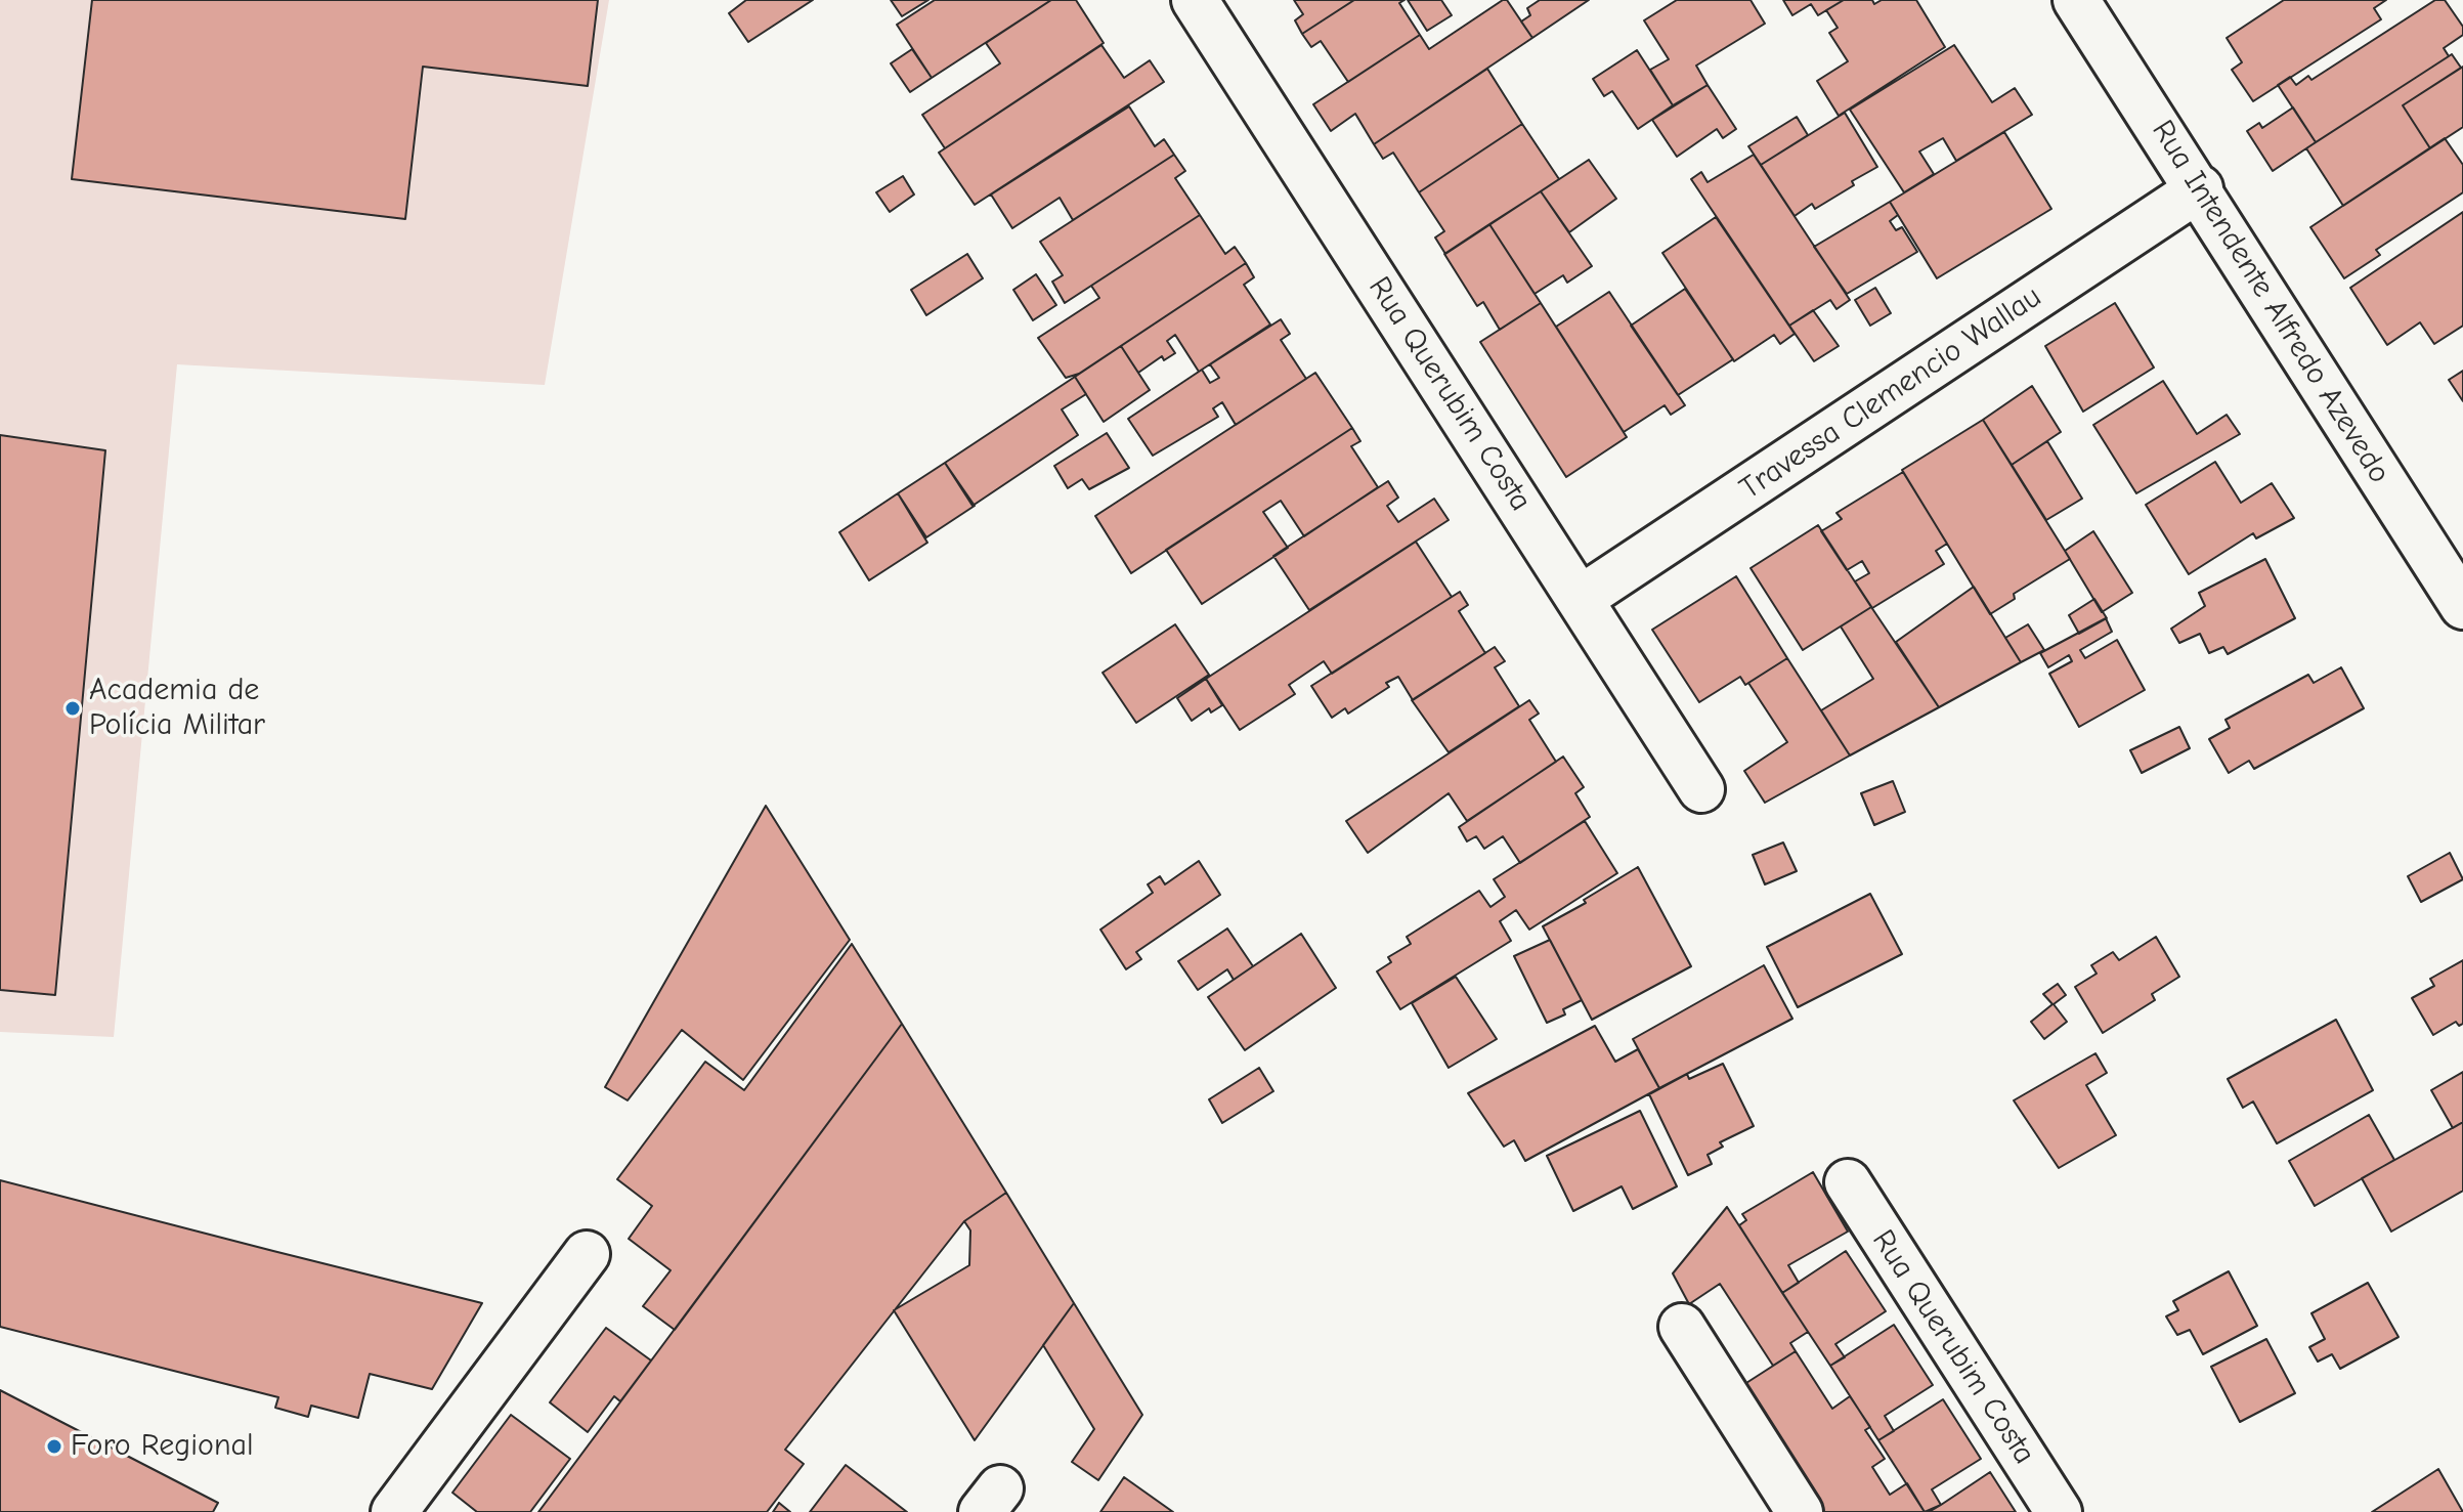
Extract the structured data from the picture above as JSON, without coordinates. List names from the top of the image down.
{
  "streets": {
    "street": ["Rua Intendente Alfredo Azevedo", "Travessa Clemencio Wallau", "Rua Querubim Costa"]
  },
  "crossings": [
    ["Rua Intendente Alfredo Azevedo", "Travessa Clemencio Wallau"],
    ["Travessa Clemencio Wallau", "Rua Querubim Costa"]
  ],
  "places": ["Academia de Polícia Militar", "Foro Regional"]
}
